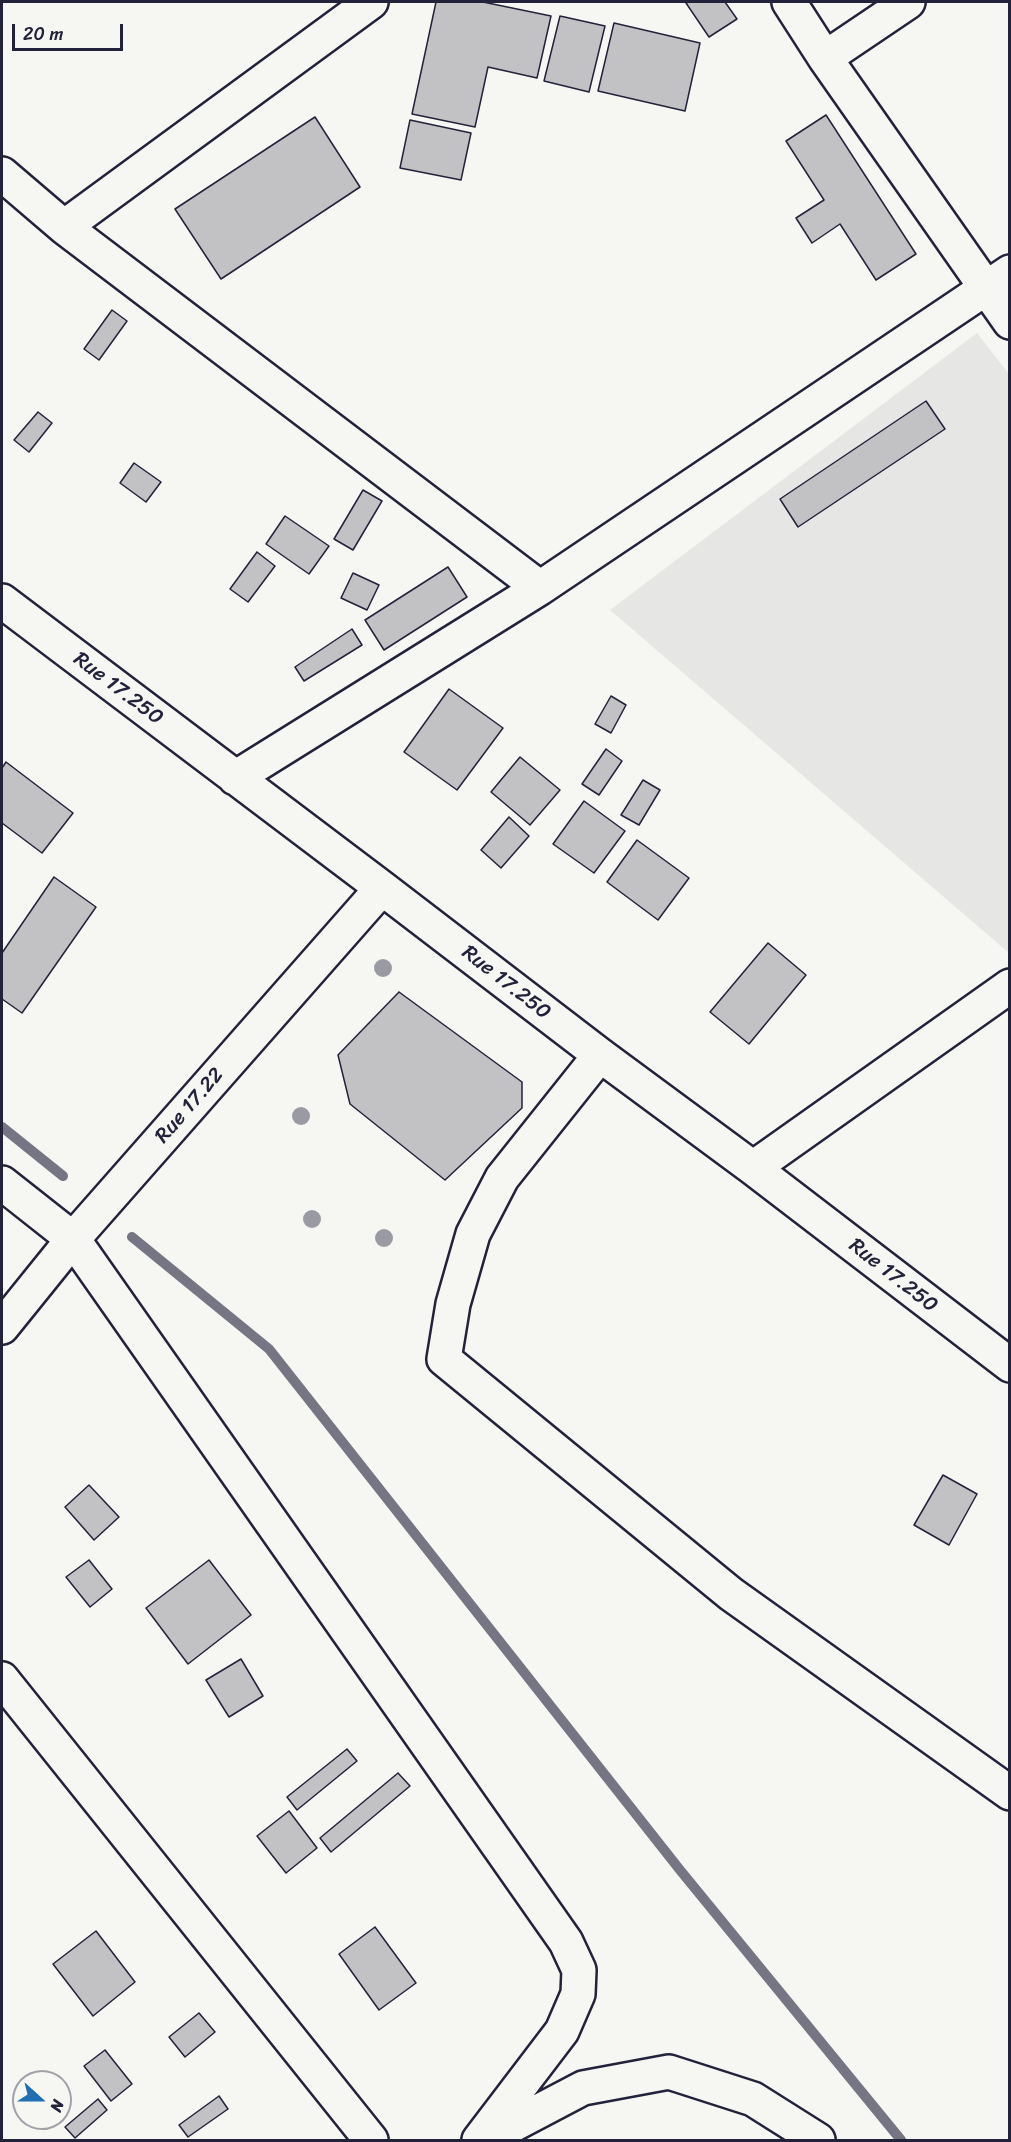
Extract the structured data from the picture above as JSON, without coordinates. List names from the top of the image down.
{
  "streets": {
    "street": ["Rue 17.250", "Rue 17.22"]
  },
  "crossings": [
    ["Rue 17.250", "Rue 17.22"]
  ],
  "scale_bar": "20 m",
  "north": "right"
}
